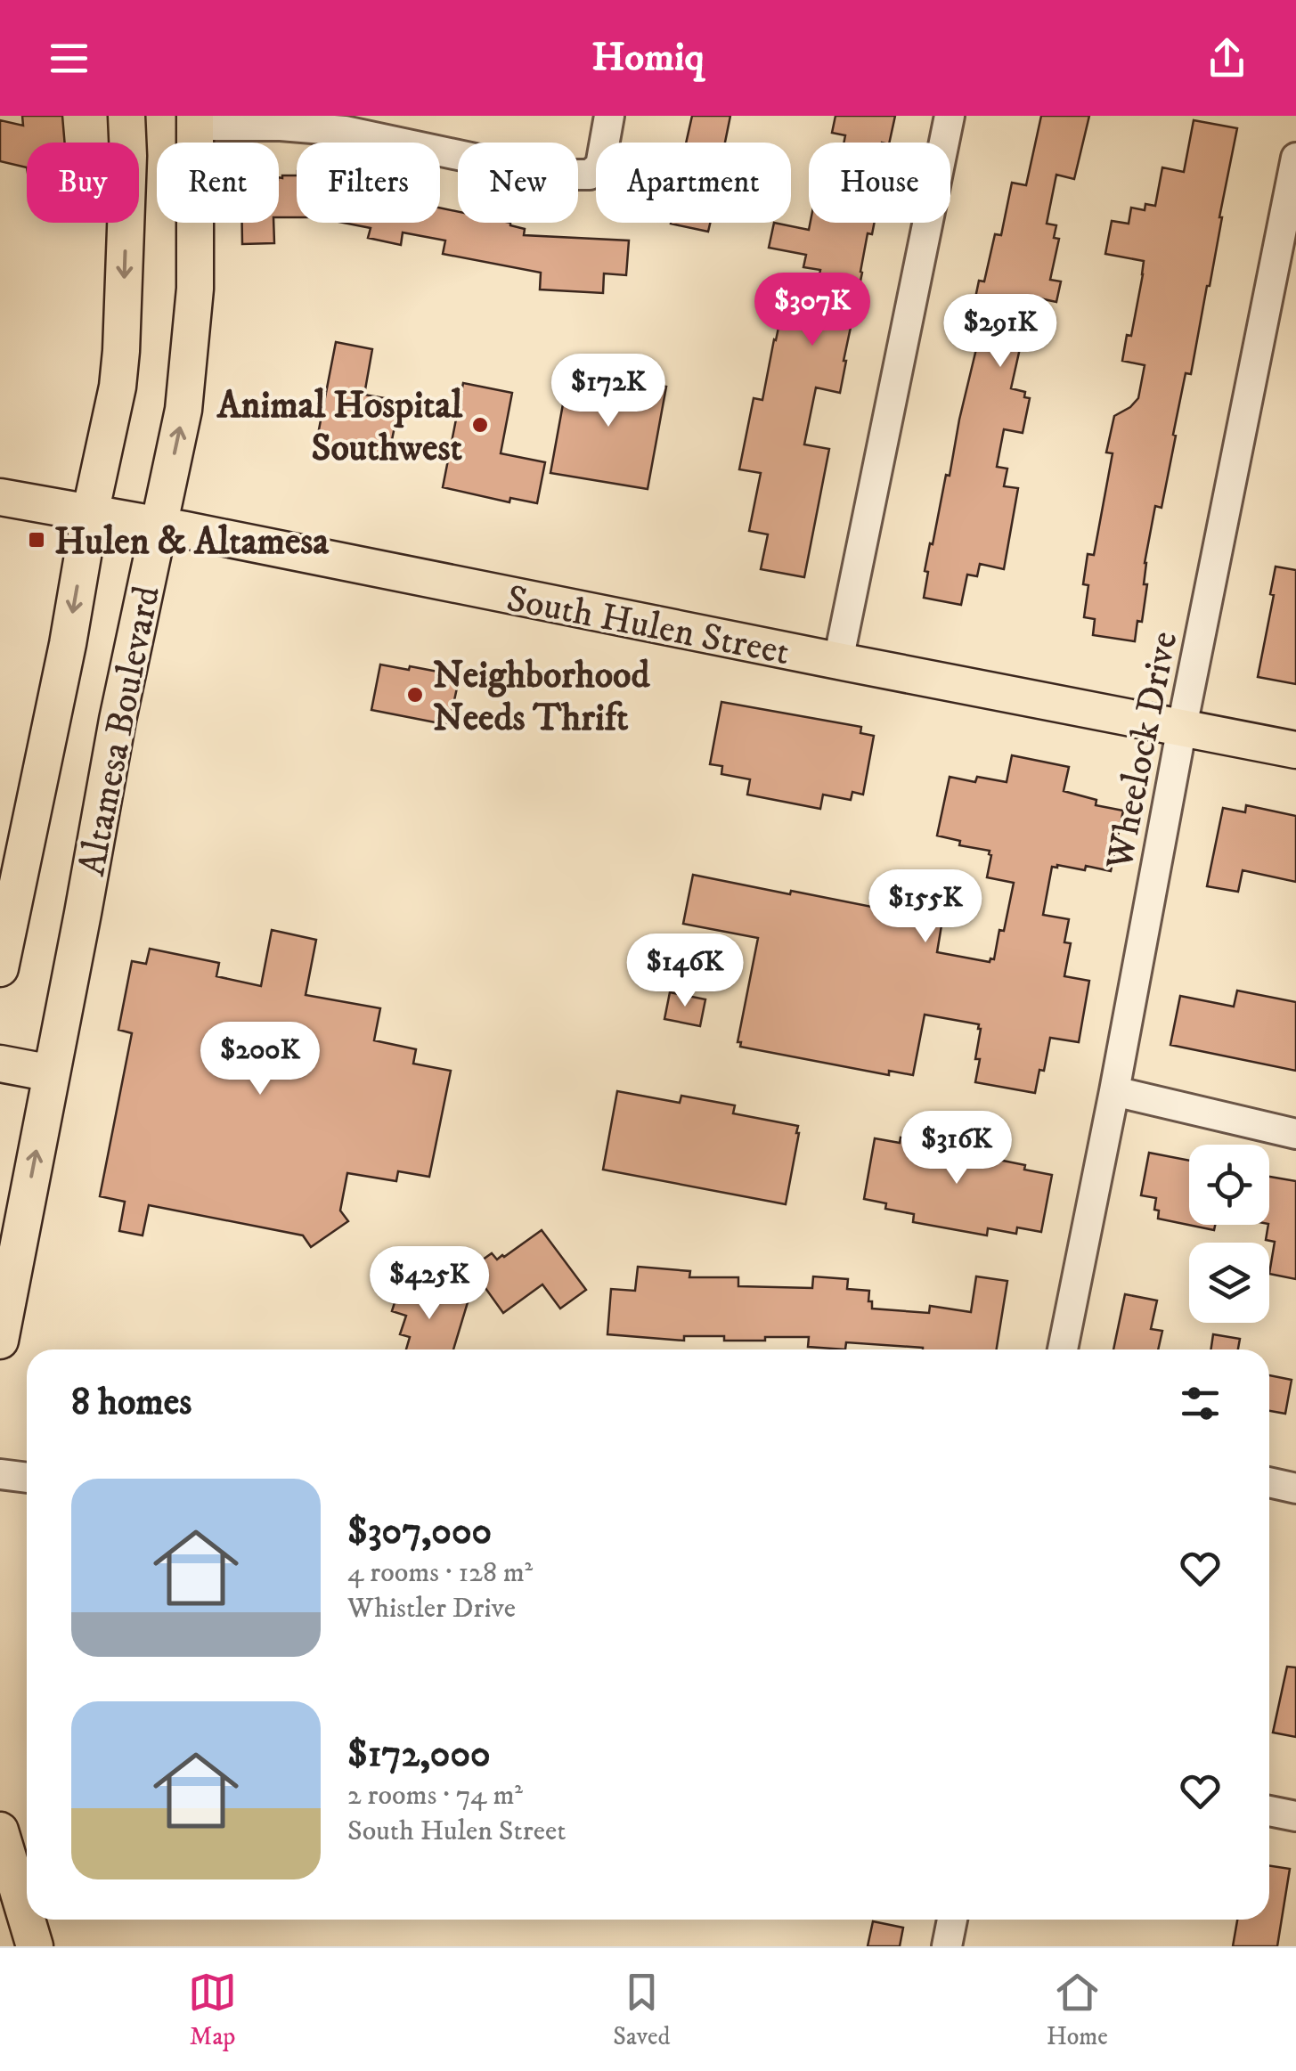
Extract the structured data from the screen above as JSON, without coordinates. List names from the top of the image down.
{
  "streets": {
    "main road": ["South Hulen Street", "Altamesa Boulevard"],
    "street": ["Wheelock Drive"]
  },
  "crossings": [
    ["South Hulen Street", "Altamesa Boulevard"],
    ["South Hulen Street", "Wheelock Drive"]
  ],
  "places": {
    "other": ["Animal Hospital Southwest", "Neighborhood Needs Thrift"],
    "transit": ["Hulen & Altamesa"]
  },
  "page": {
    "header": "Homiq",
    "chip": [
      "Buy",
      "Rent",
      "Filters",
      "New",
      "Apartment",
      "House"
    ],
    "price": [
      "$307K",
      "$291K",
      "$172K",
      "$155K",
      "$146K",
      "$200K",
      "$316K",
      "$425K"
    ],
    "heading": "8 homes",
    "list": [
      {
        "name": "$307,000",
        "note": "4 rooms · 128 m² · Whistler Drive"
      },
      {
        "name": "$172,000",
        "note": "2 rooms · 74 m² · South Hulen Street"
      }
    ],
    "tabs": ["Map", "Saved", "Home"]
  }
}
